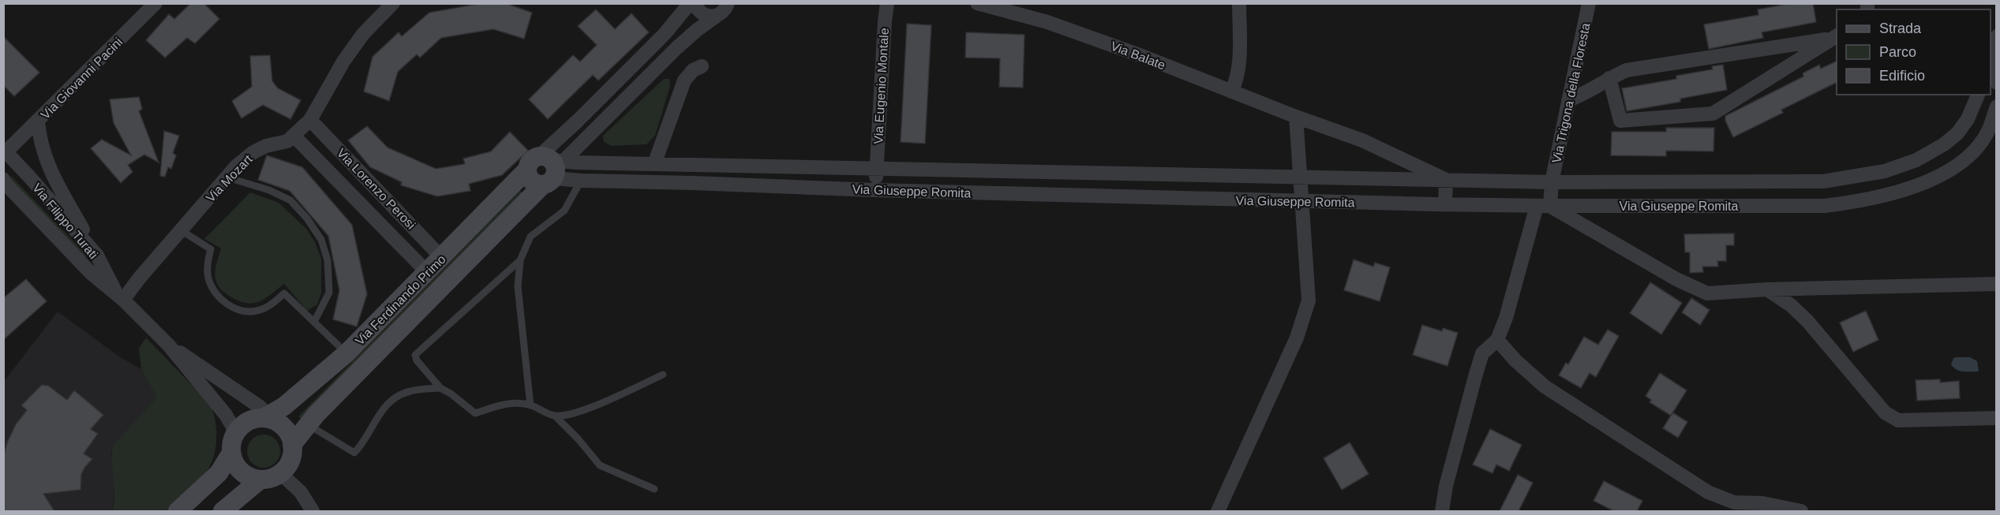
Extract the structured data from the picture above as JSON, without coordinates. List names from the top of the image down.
{
  "streets": {
    "street": [
      "Via Balate",
      "Via Giovanni Pacini",
      "Via Eugenio Montale",
      "Via Trigona della Floresta",
      "Via Mozart",
      "Via Lorenzo Perosi",
      "Via Giuseppe Romita",
      "Via Filippo Turati",
      "Via Ferdinando Primo"
    ]
  },
  "crossings": [
    ["Via Balate", "Via Giuseppe Romita"],
    ["Via Giovanni Pacini", "Via Filippo Turati"],
    ["Via Eugenio Montale", "Via Giuseppe Romita"],
    ["Via Trigona della Floresta", "Via Giuseppe Romita"],
    ["Via Mozart", "Via Lorenzo Perosi"],
    ["Via Mozart", "Via Filippo Turati"],
    ["Via Lorenzo Perosi", "Via Ferdinando Primo"],
    ["Via Giuseppe Romita", "Via Ferdinando Primo"]
  ],
  "legend": ["Strada", "Parco", "Edificio"]
}
